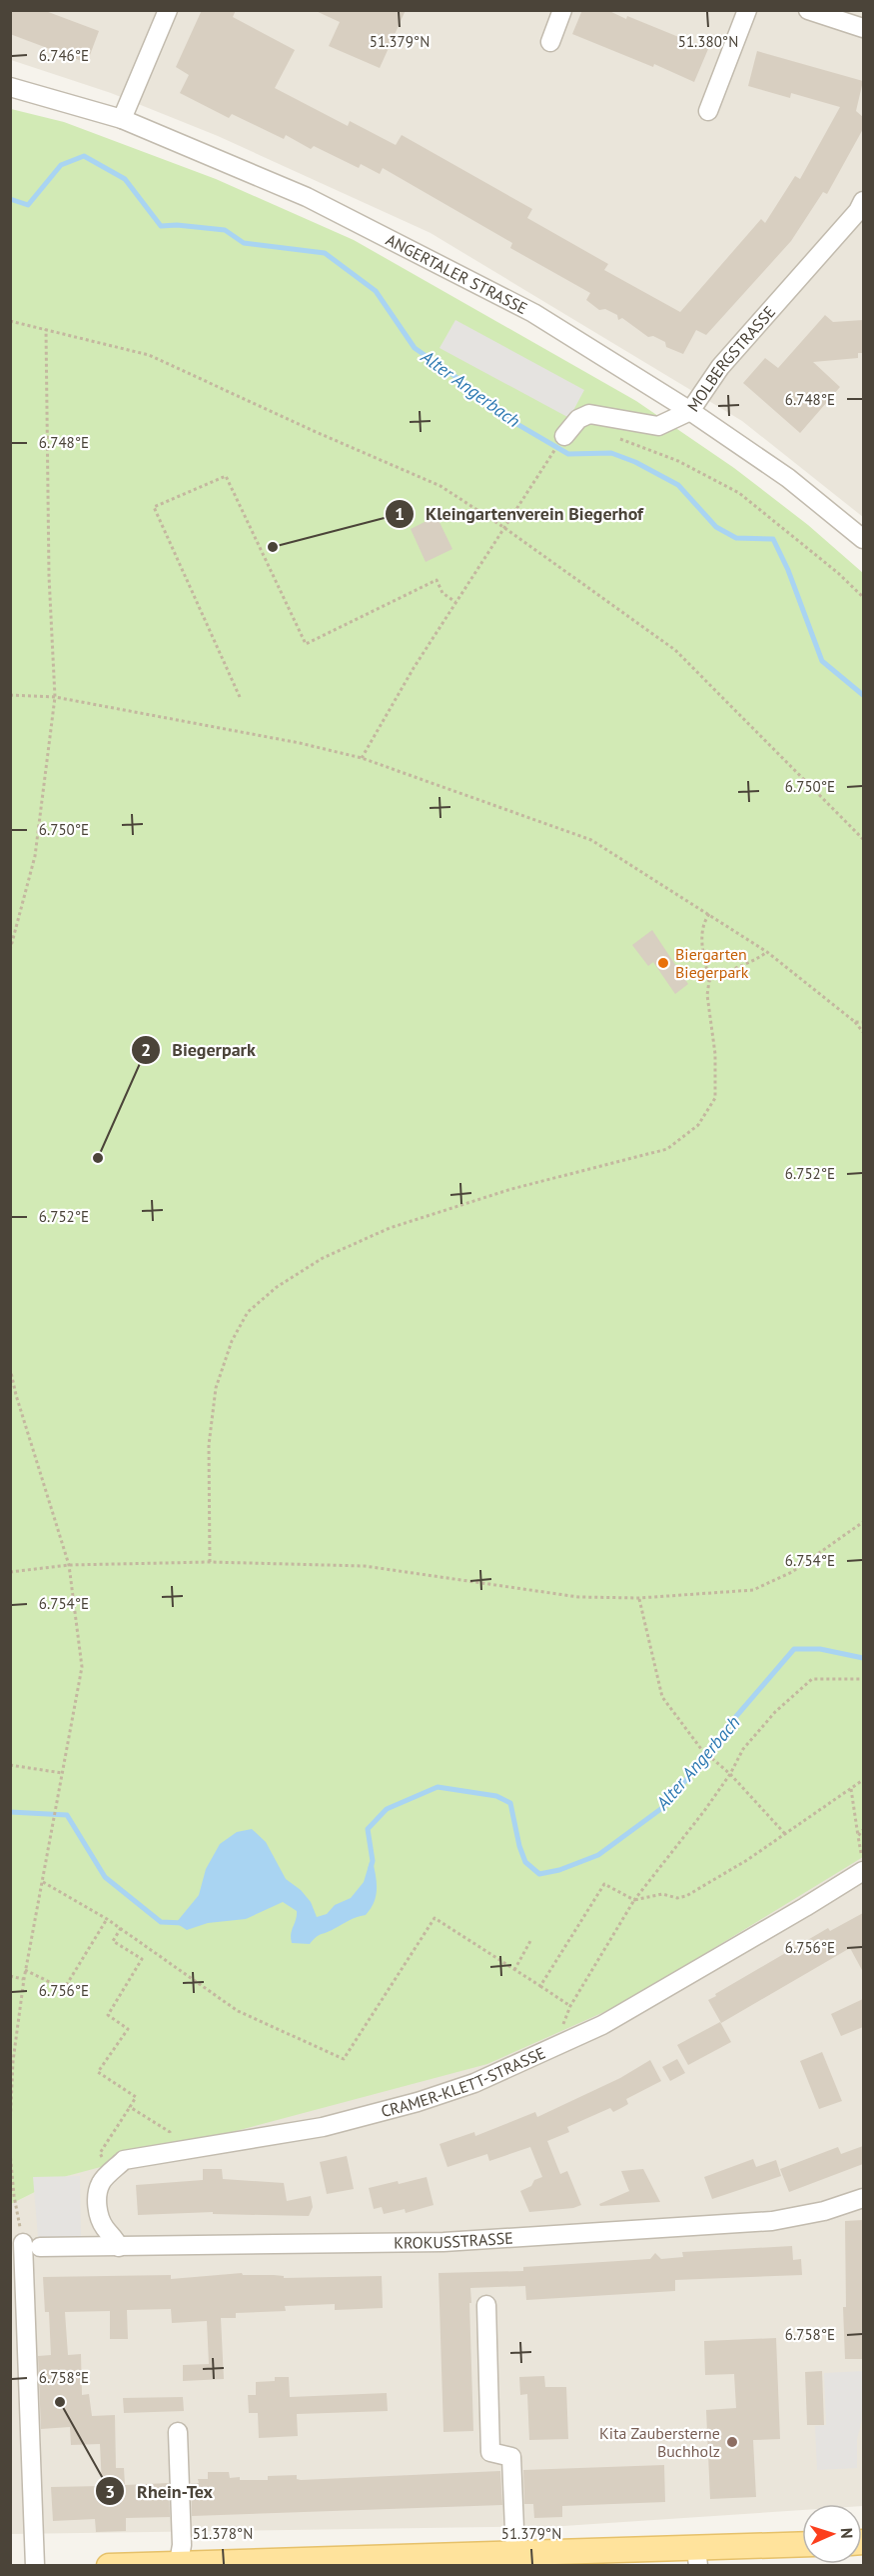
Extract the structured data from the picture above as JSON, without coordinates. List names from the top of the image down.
{
  "streets": {
    "street": [
      "ANGERTALER STRASSE",
      "MOLBERGSTRASSE",
      "CRAMER-KLETT-STRASSE",
      "KROKUSSTRASSE"
    ]
  },
  "crossings": [
    ["ANGERTALER STRASSE", "MOLBERGSTRASSE"],
    ["CRAMER-KLETT-STRASSE", "KROKUSSTRASSE"]
  ],
  "water": ["Alter Angerbach"],
  "places": [
    "Kleingartenverein Biegerhof",
    "Biergarten Biegerpark",
    "Biegerpark",
    "Rhein-Tex",
    "Kita Zaubersterne Buchholz"
  ],
  "north": "right",
  "coordinates": [
    "51.379°N",
    "51.380°N",
    "6.746°E",
    "6.748°E",
    "6.750°E",
    "6.752°E",
    "6.754°E",
    "6.756°E",
    "6.758°E",
    "51.378°N"
  ]
}
